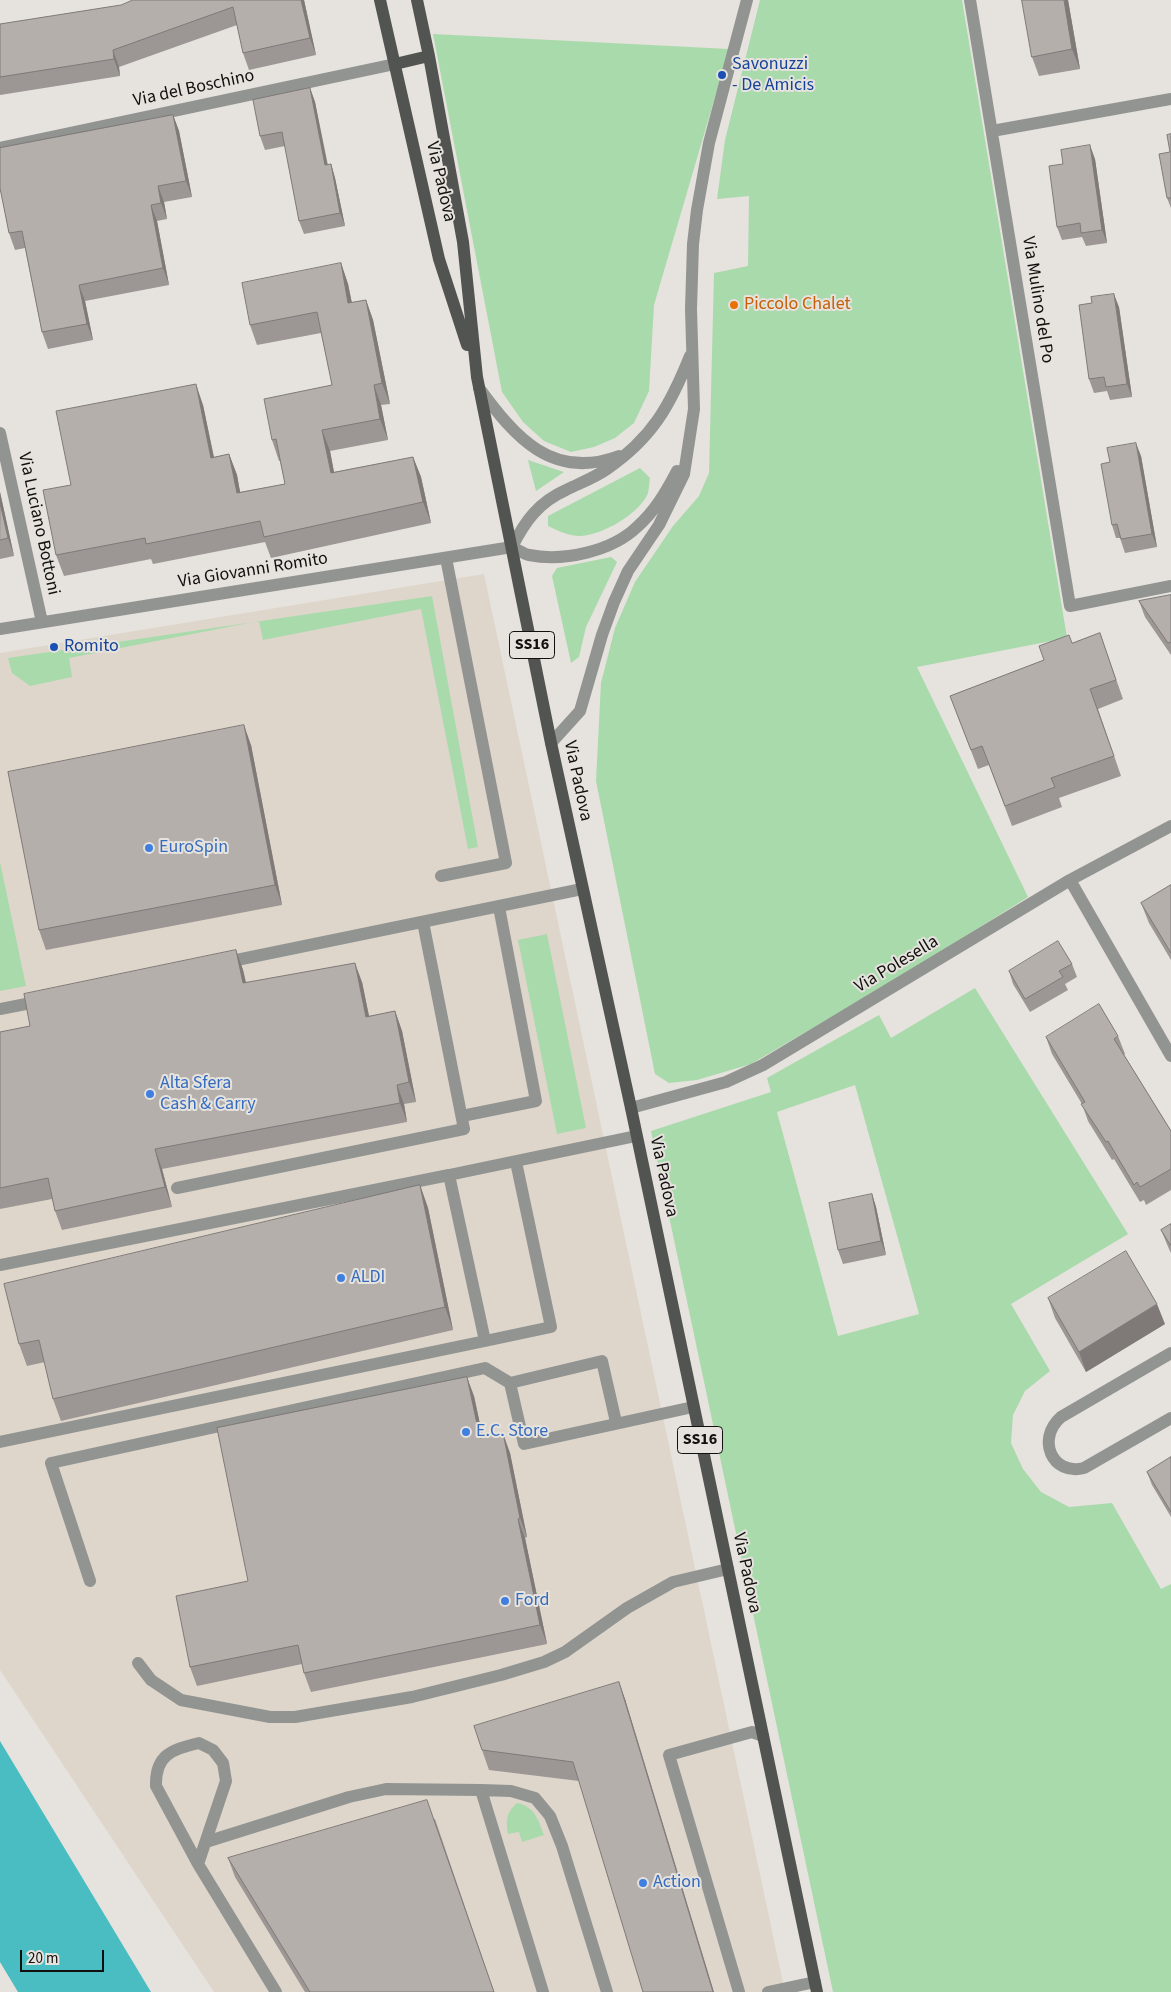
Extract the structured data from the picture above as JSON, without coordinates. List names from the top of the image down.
{
  "streets": {
    "main road": ["Via Padova", "SS16"],
    "street": [
      "Via del Boschino",
      "Via Mulino del Po",
      "Via Luciano Bottoni",
      "Via Giovanni Romito",
      "Via Polesella"
    ]
  },
  "crossings": [
    ["Via del Boschino", "Via Padova"],
    ["Via Padova", "Via Giovanni Romito"],
    ["Via Padova", "Via Polesella"],
    ["Via Luciano Bottoni", "Via Giovanni Romito"]
  ],
  "places": [
    "Savonuzzi - De Amicis",
    "Piccolo Chalet",
    "Romito",
    "EuroSpin",
    "Alta Sfera Cash & Carry",
    "ALDI",
    "E.C. Store",
    "Ford",
    "Action"
  ],
  "scale_bar": "20 m"
}
